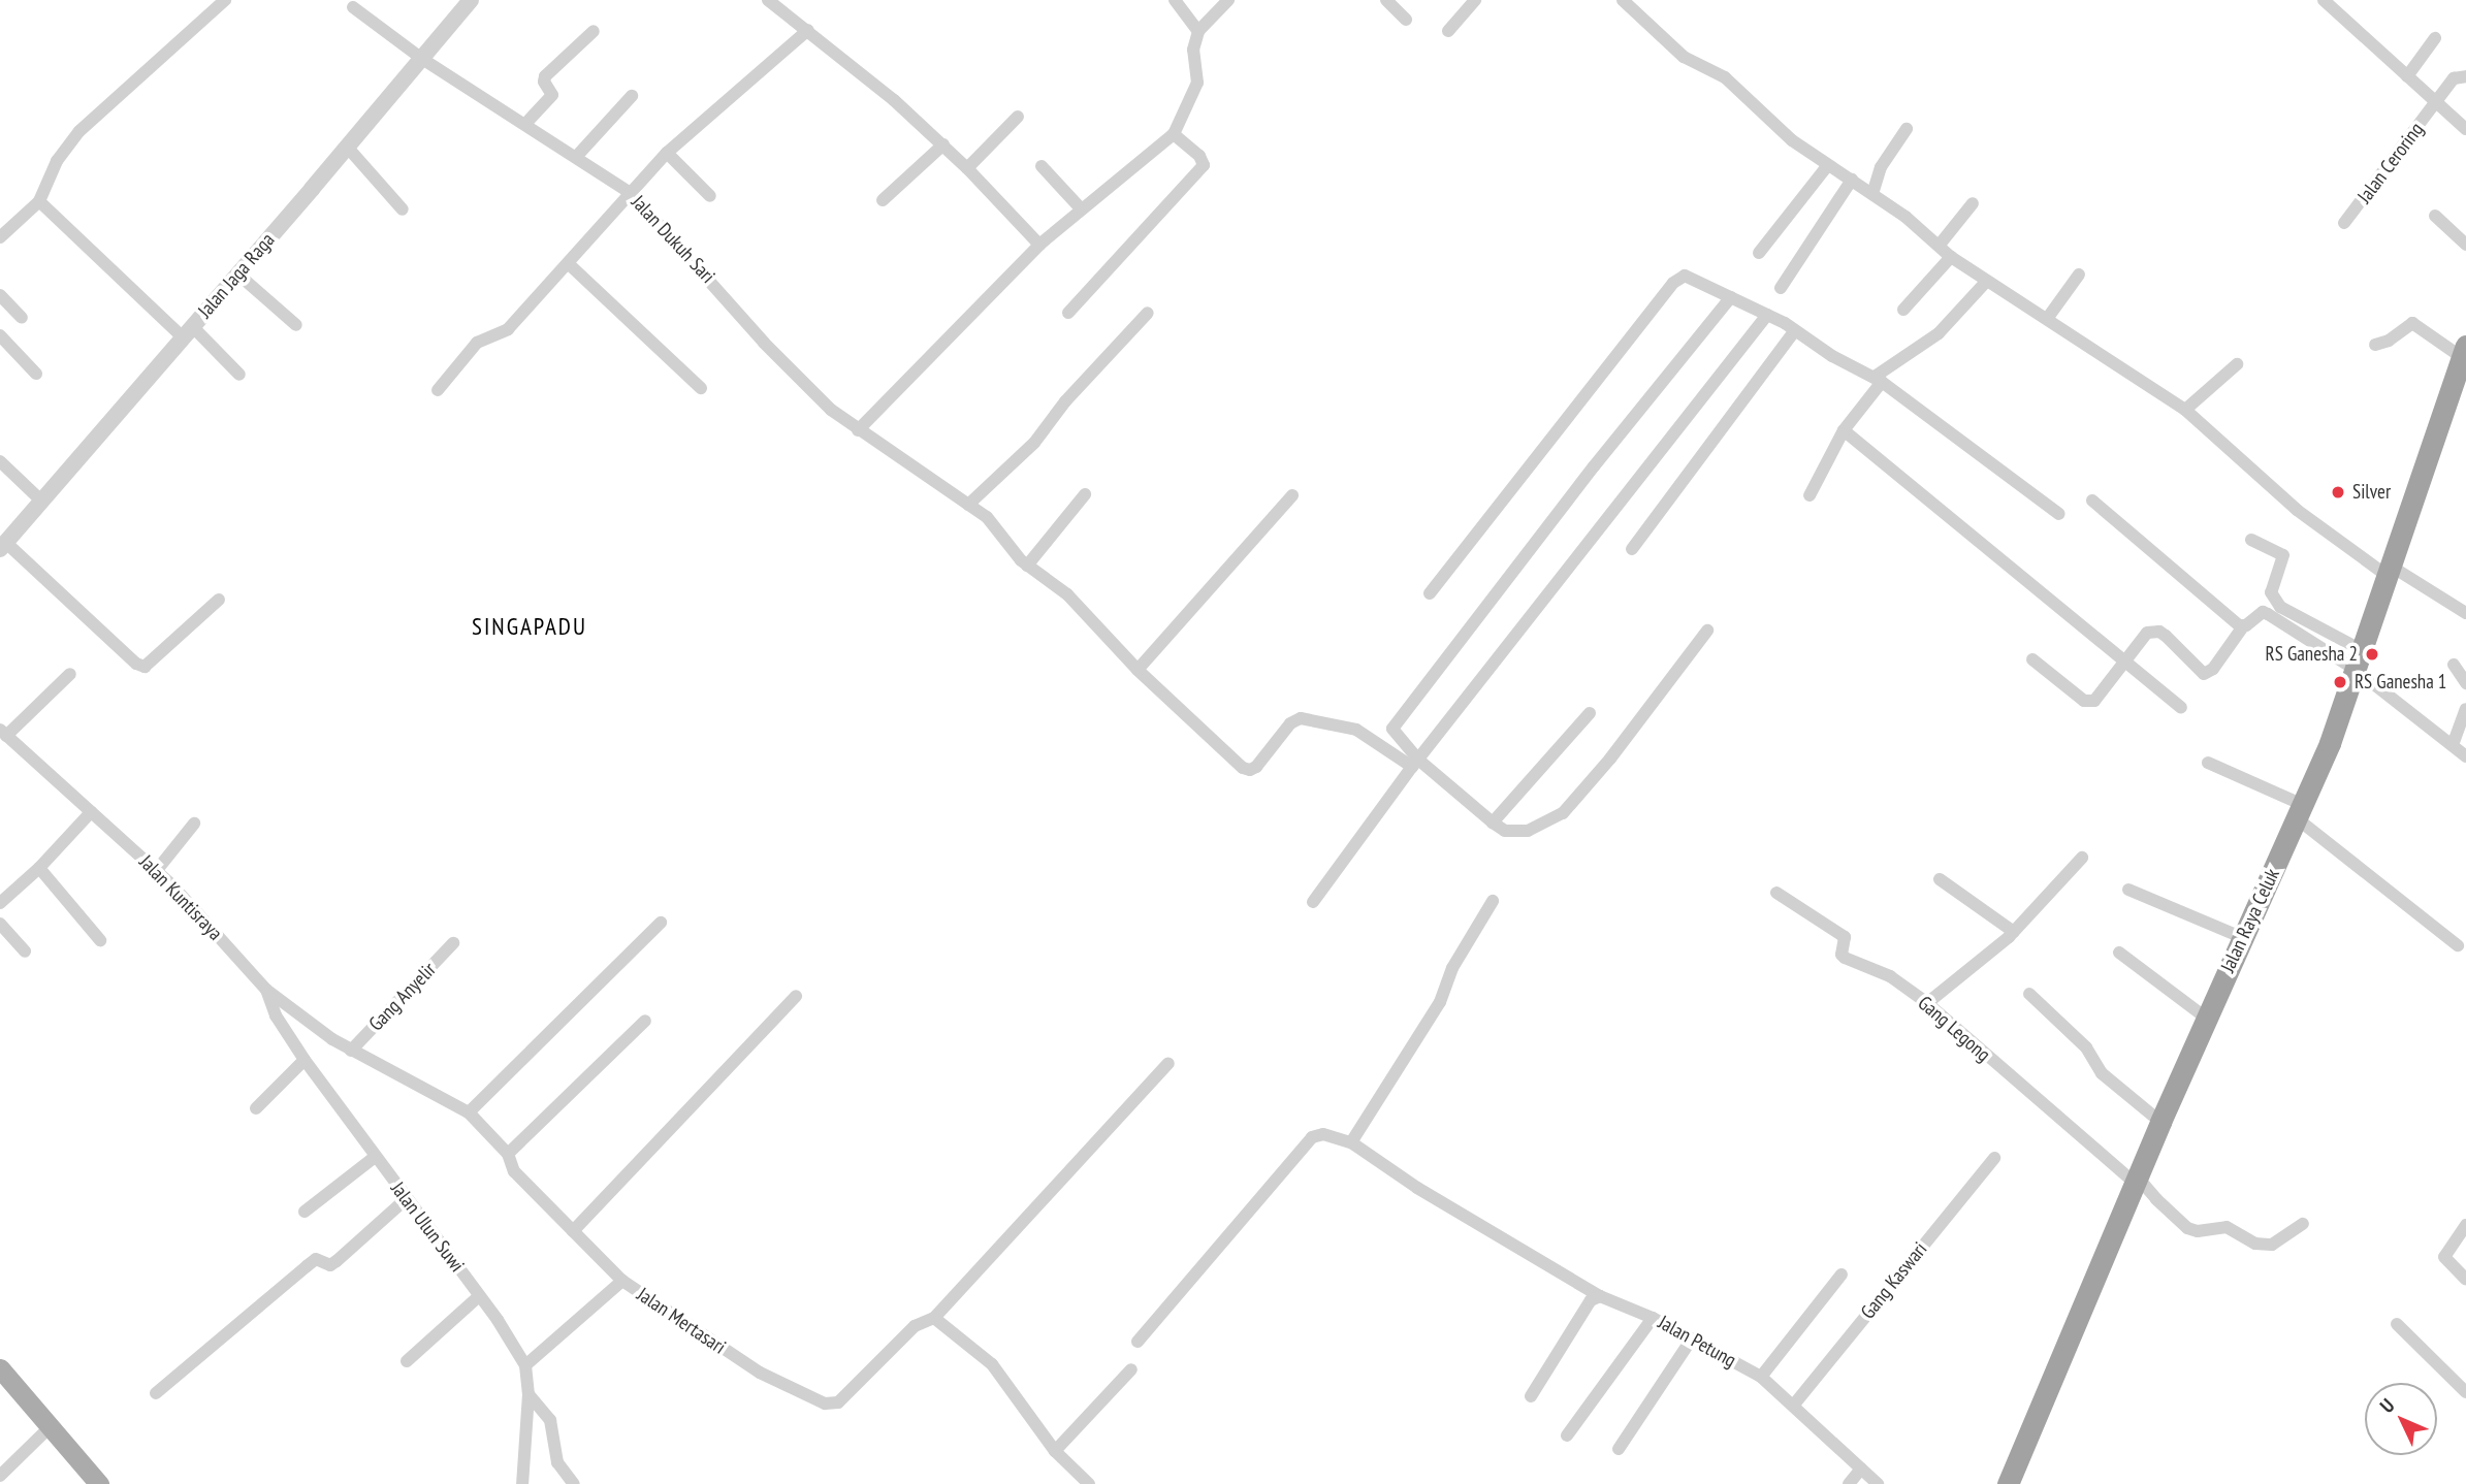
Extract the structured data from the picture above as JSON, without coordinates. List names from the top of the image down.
{
  "streets": {
    "highway": ["Jalan Raya Celuk"],
    "street": [
      "Jalan Ceroring",
      "Jalan Dukuh Sari",
      "Jalan Jaga Raga",
      "Jalan Kuntisraya",
      "Gang Anyelir",
      "Gang Legong",
      "Jalan Ulun Suwi",
      "Gang Kaswari",
      "Jalan Mertasari",
      "Jalan Petung"
    ]
  },
  "crossings": [
    ["Jalan Dukuh Sari", "Jalan Jaga Raga"],
    ["Jalan Kuntisraya", "Jalan Ulun Suwi"],
    ["Jalan Kuntisraya", "Jalan Mertasari"],
    ["Jalan Raya Celuk", "Gang Legong"],
    ["Gang Anyelir", "Jalan Mertasari"],
    ["Jalan Ulun Suwi", "Jalan Mertasari"],
    ["Gang Kaswari", "Jalan Petung"]
  ],
  "districts": ["SINGAPADU"],
  "places": ["Silver", "RS Ganesha 2", "RS Ganesha 1"],
  "north": "top left"
}
